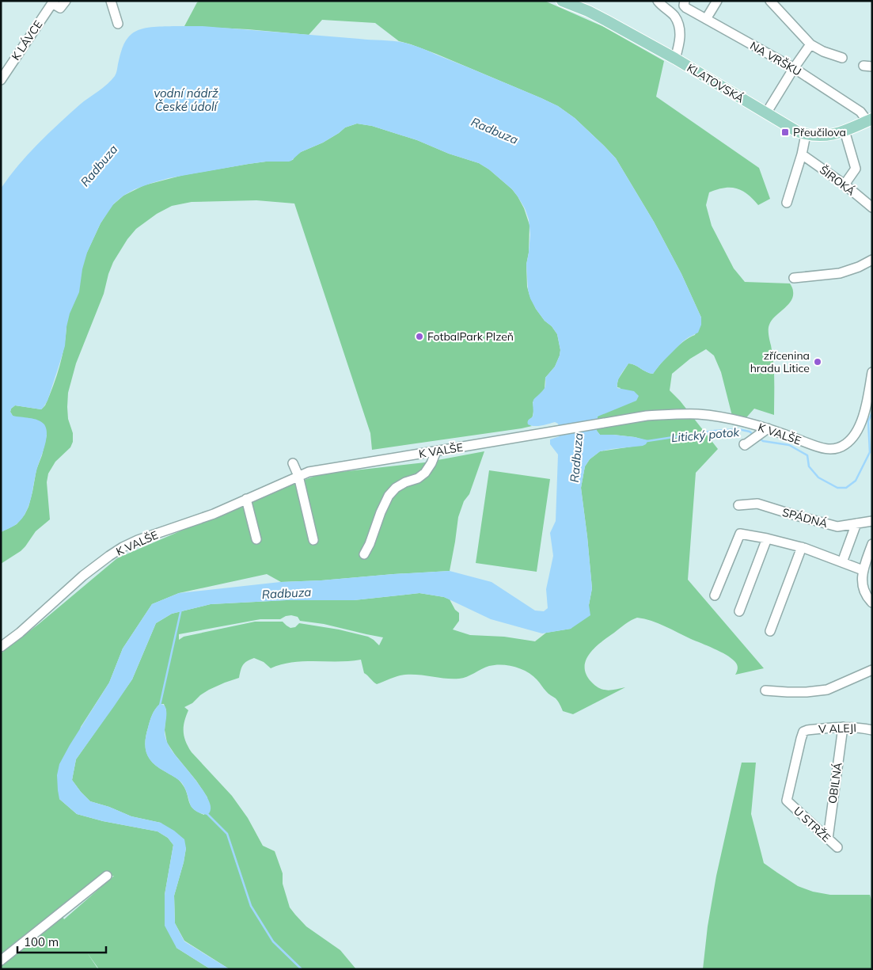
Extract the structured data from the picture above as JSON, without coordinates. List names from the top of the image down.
{
  "streets": {
    "main road": ["KLATOVSKÁ"],
    "street": [
      "K LÁVCE",
      "NA VRŠKU",
      "ŠIROKÁ",
      "K VALŠE",
      "SPÁDNÁ",
      "V ALEJI",
      "OBILNÁ",
      "U STRŽE"
    ]
  },
  "crossings": [
    ["NA VRŠKU", "KLATOVSKÁ"],
    ["V ALEJI", "OBILNÁ"],
    ["V ALEJI", "U STRŽE"],
    ["OBILNÁ", "U STRŽE"]
  ],
  "water": ["vodní nádrž České údolí", "Radbuza", "Litický potok"],
  "places": {
    "transit": ["Přeučilova"],
    "other": ["FotbalPark Plzeň", "zřícenina hradu Litice"]
  },
  "scale_bar": "100 m"
}
